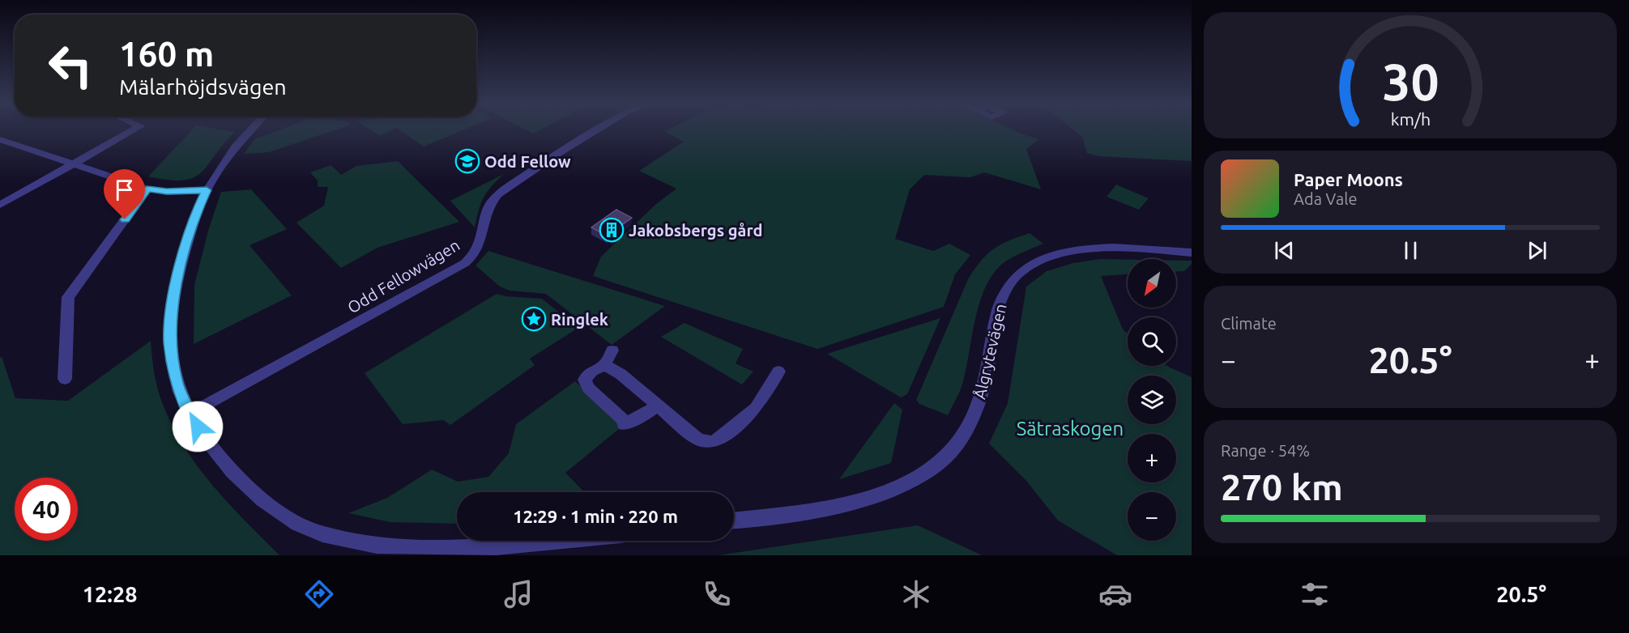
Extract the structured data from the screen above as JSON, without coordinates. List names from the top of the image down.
{
  "streets": {
    "street": ["Odd Fellowvägen", "Ålgrytevägen"]
  },
  "parks": ["Sätraskogen"],
  "places": {
    "school or university": ["Odd Fellow"],
    "building": ["Jakobsbergs gård"],
    "place": ["Ringlek"]
  },
  "north": "bottom left",
  "page": {
    "turn": ["160 m", "Mälarhöjdsvägen"],
    "song": ["Paper Moons", "Ada Vale"],
    "map_buttons": ["+", "−"],
    "tile": [
      "Climate",
      ["Range · 54%", "270 km"]
    ],
    "heat": ["−", "20.5°", "+"],
    "limit": "40",
    "trip": "12:29 · 1 min · 220 m",
    "tabs": ["12:28", "20.5°"],
    "gauge": ["30", "km/h"]
  }
}
